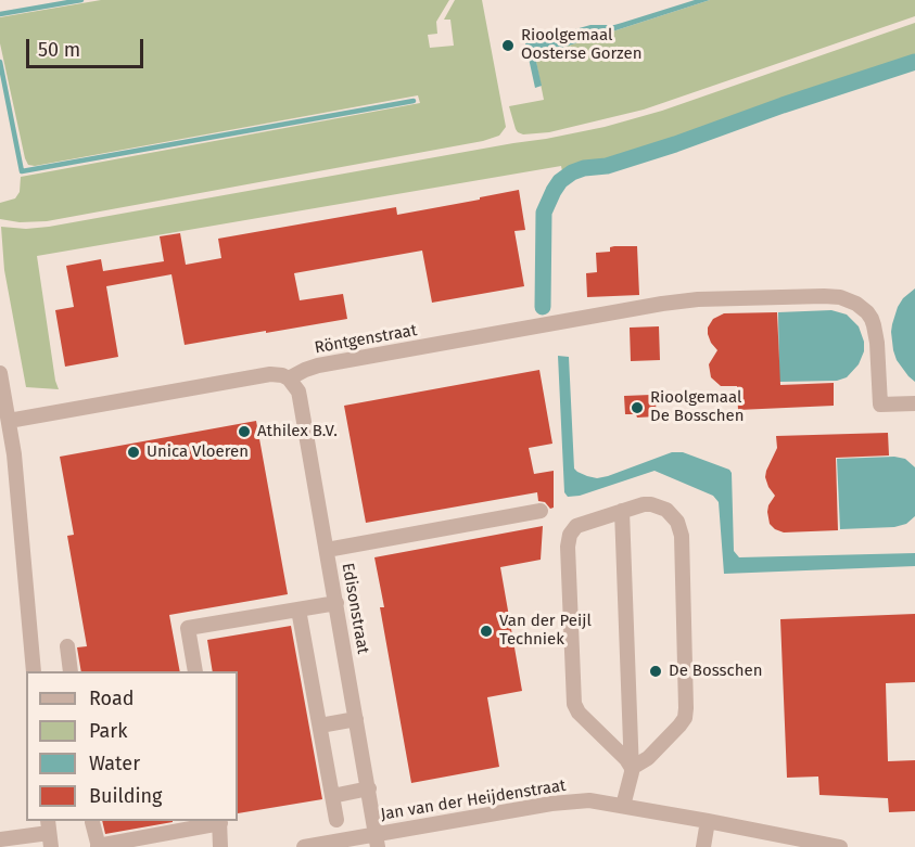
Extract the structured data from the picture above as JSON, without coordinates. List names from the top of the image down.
{
  "streets": {
    "street": ["Röntgenstraat", "Edisonstraat", "Jan van der Heijdenstraat"]
  },
  "crossings": [
    ["Röntgenstraat", "Edisonstraat"],
    ["Edisonstraat", "Jan van der Heijdenstraat"]
  ],
  "places": [
    "Rioolgemaal Oosterse Gorzen",
    "Rioolgemaal De Bosschen",
    "Athilex B.V.",
    "Unica Vloeren",
    "Van der Peijl Techniek",
    "De Bosschen"
  ],
  "legend": [
    "Road",
    "Park",
    "Water",
    "Building"
  ],
  "scale_bar": "50 m"
}
